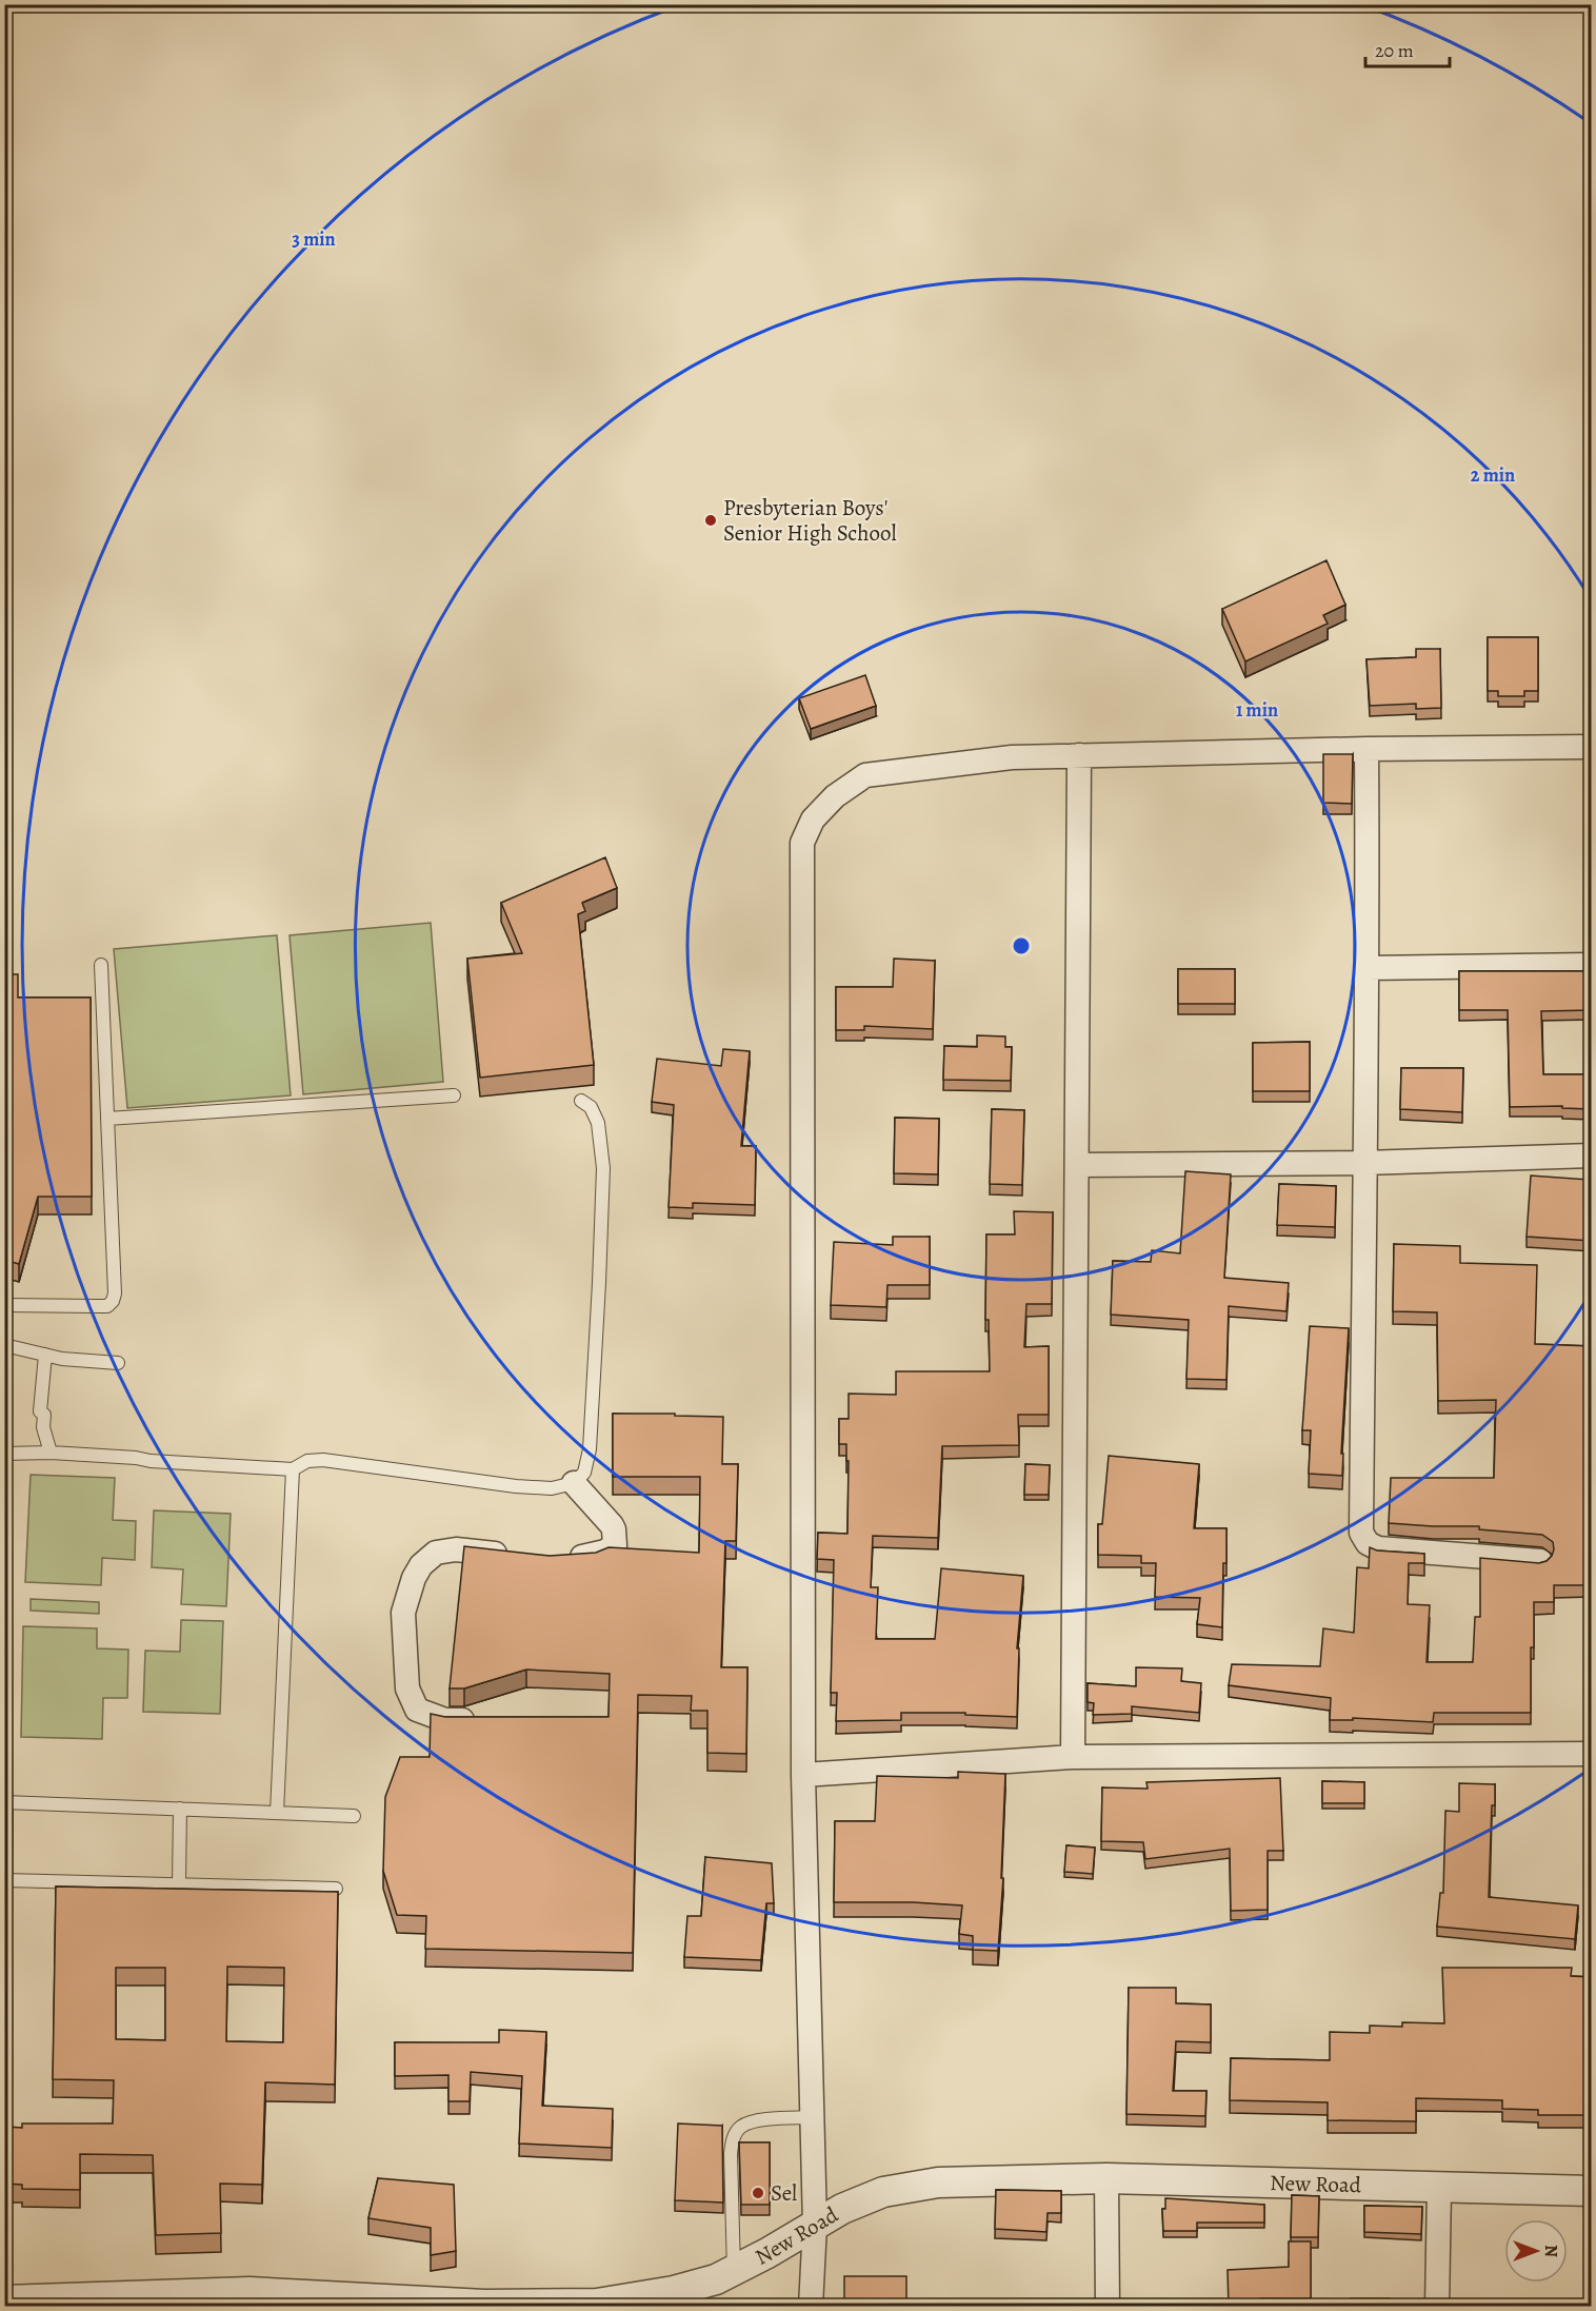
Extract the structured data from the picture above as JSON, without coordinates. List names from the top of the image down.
{
  "streets": {
    "street": ["New Road"]
  },
  "places": ["Presbyterian Boys' Senior High School", "Sel"],
  "scale_bar": "20 m",
  "north": "right",
  "rings": ["3 min", "2 min", "1 min"]
}
